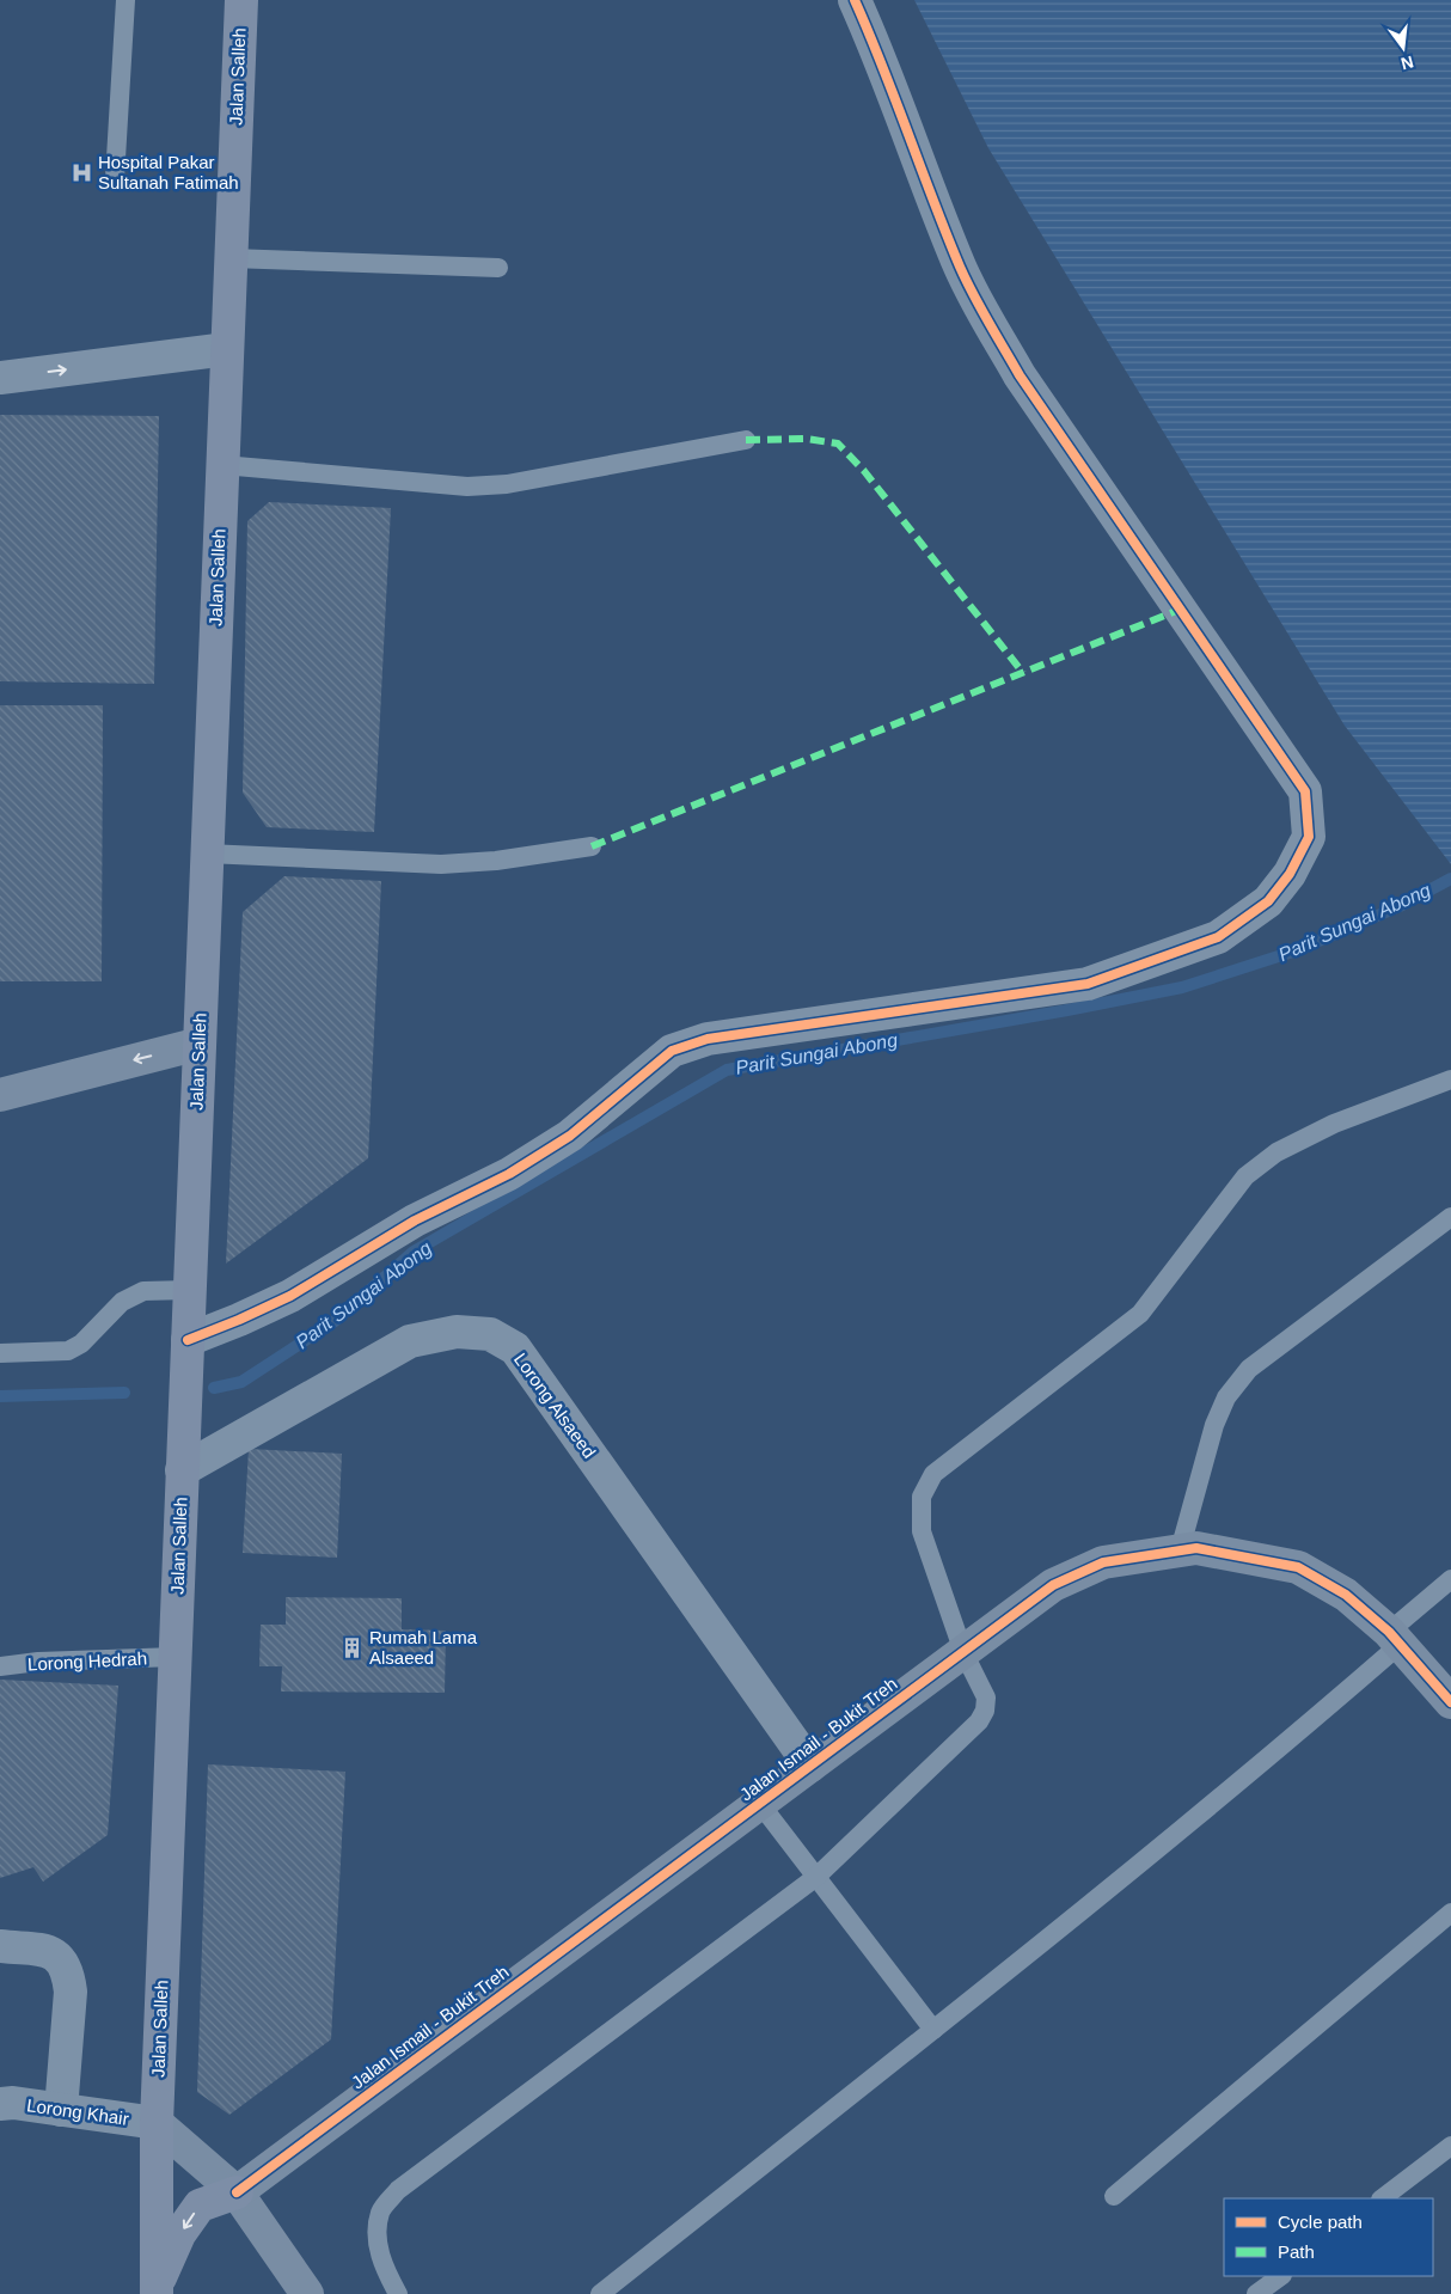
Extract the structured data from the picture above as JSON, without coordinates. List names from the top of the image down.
{
  "streets": {
    "main road": ["Jalan Salleh"],
    "street": ["Lorong Alsaeed", "Jalan Ismail - Bukit Treh", "Lorong Khair"],
    "lane": ["Lorong Hedrah"]
  },
  "crossings": [
    ["Jalan Salleh", "Lorong Alsaeed"],
    ["Jalan Salleh", "Lorong Hedrah"],
    ["Jalan Salleh", "Lorong Khair"],
    ["Lorong Alsaeed", "Jalan Ismail - Bukit Treh"]
  ],
  "water": ["Parit Sungai Abong"],
  "places": {
    "hospital": ["Hospital Pakar Sultanah Fatimah"],
    "building": ["Rumah Lama Alsaeed"]
  },
  "legend": ["Cycle path", "Path"],
  "north": "bottom"
}
